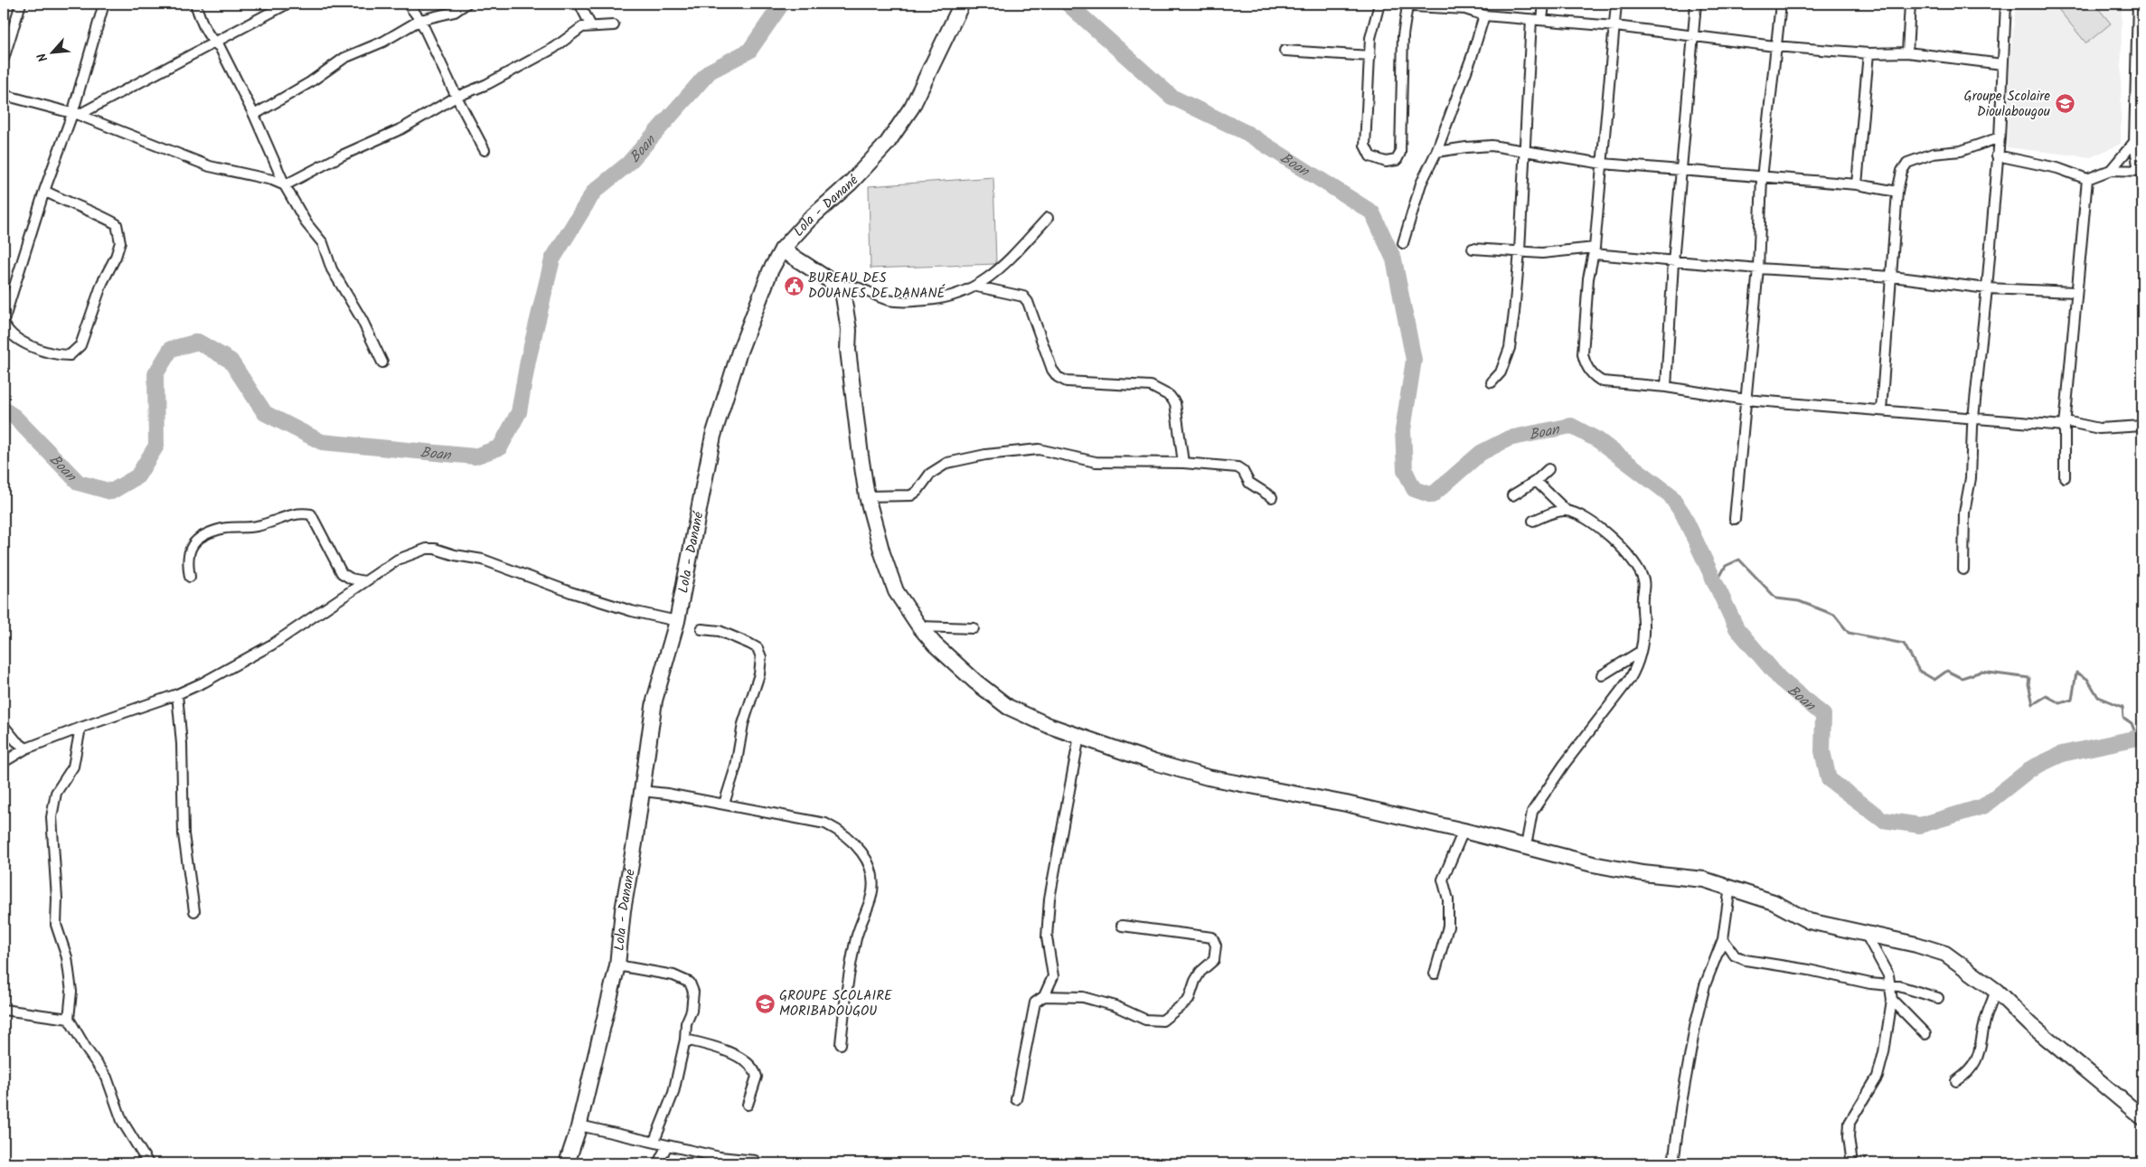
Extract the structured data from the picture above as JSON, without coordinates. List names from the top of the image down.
{
  "streets": {
    "main road": ["Lola - Danané"]
  },
  "water": ["Boan"],
  "places": {
    "school or university": ["Groupe Scolaire Dioulabougou", "GROUPE SCOLAIRE MORIBADOUGOU"],
    "public building": ["BUREAU DES DOUANES DE DANANÉ"]
  },
  "north": "bottom left"
}
